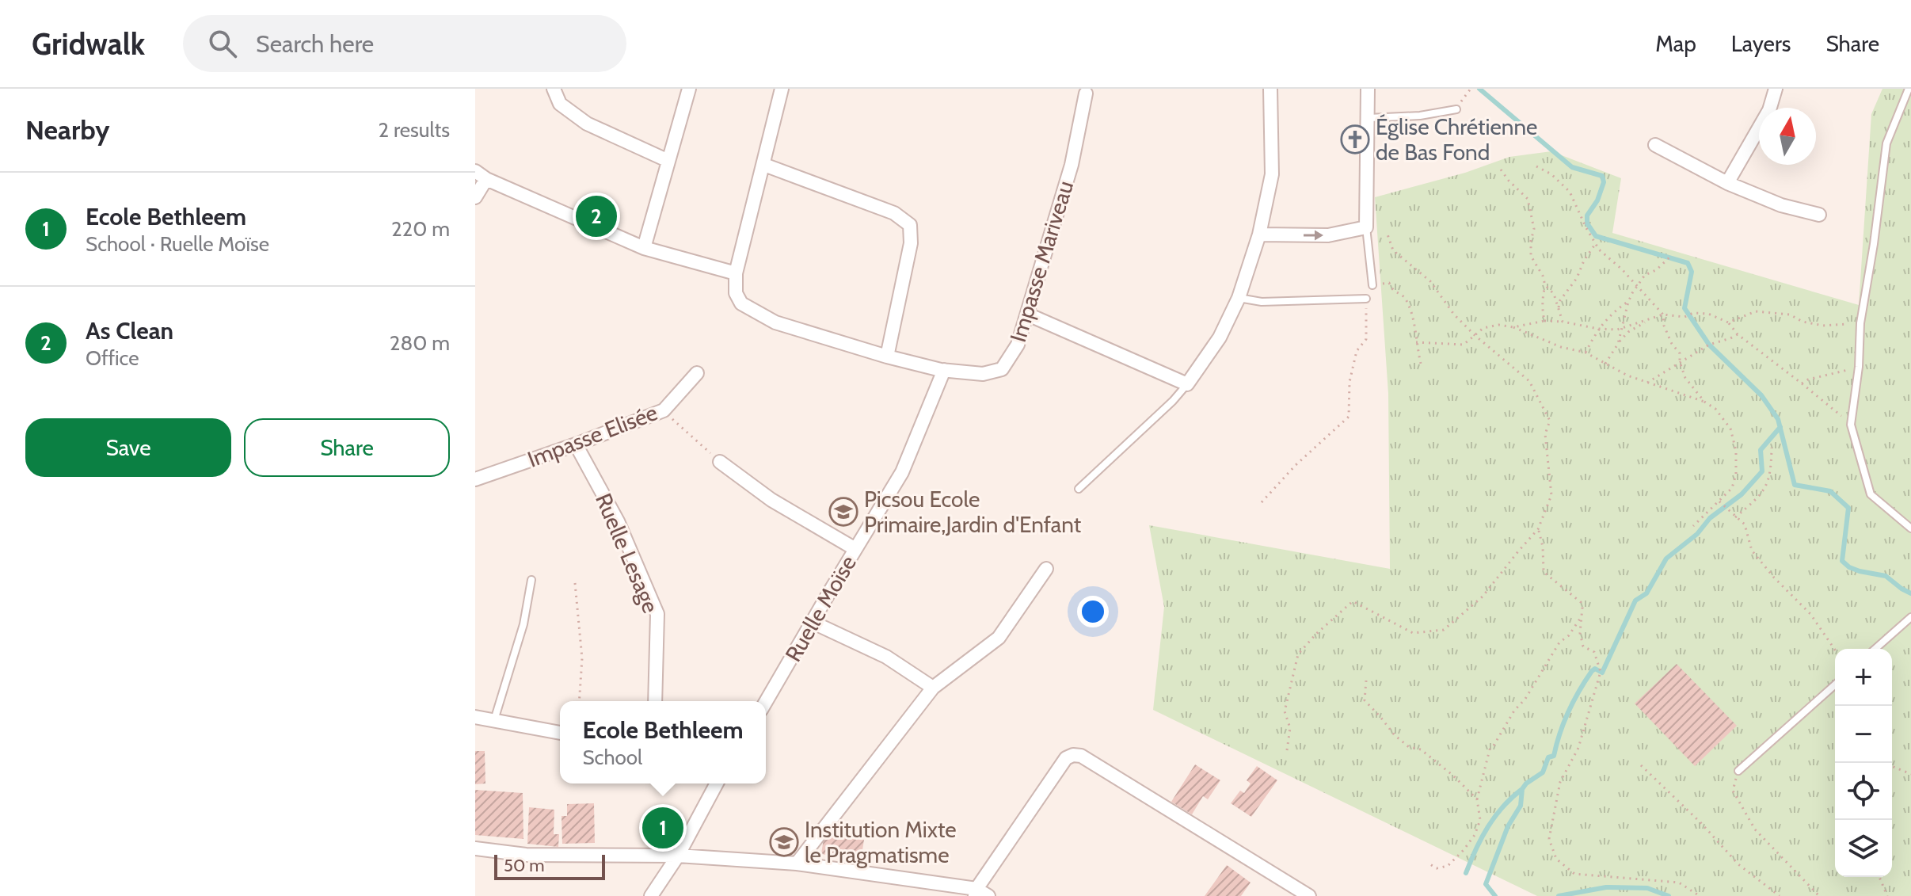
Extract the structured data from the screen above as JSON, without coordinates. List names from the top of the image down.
{
  "streets": {
    "street": [
      "Impasse Mariveau",
      "Impasse Elisée",
      "Ruelle Lesage",
      "Ruelle Moïse"
    ]
  },
  "crossings": [
    ["Impasse Mariveau", "Ruelle Moïse"],
    ["Impasse Elisée", "Ruelle Lesage"]
  ],
  "places": {
    "church": ["Église Chrétienne de Bas Fond"],
    "school or university": ["Picsou Ecole Primaire,Jardin d'Enfant", "Institution Mixte le Pragmatisme"]
  },
  "scale_bar": "50 m",
  "north": "top",
  "page": {
    "header": "Gridwalk",
    "search": "Search here",
    "nav": ["Map", "Layers", "Share"],
    "heading": ["Nearby", "2 results"],
    "list": [
      {
        "mark": "1",
        "name": "Ecole Bethleem",
        "note": "School · Ruelle Moïse",
        "value": "220 m"
      },
      {
        "mark": "2",
        "name": "As Clean",
        "note": "Office",
        "value": "280 m"
      }
    ],
    "pins": ["2", "1"],
    "buttons": ["Save", "Share"],
    "map_buttons": ["+", "−"],
    "popup": ["Ecole Bethleem", "School"],
    "scale": "50 m"
  }
}
